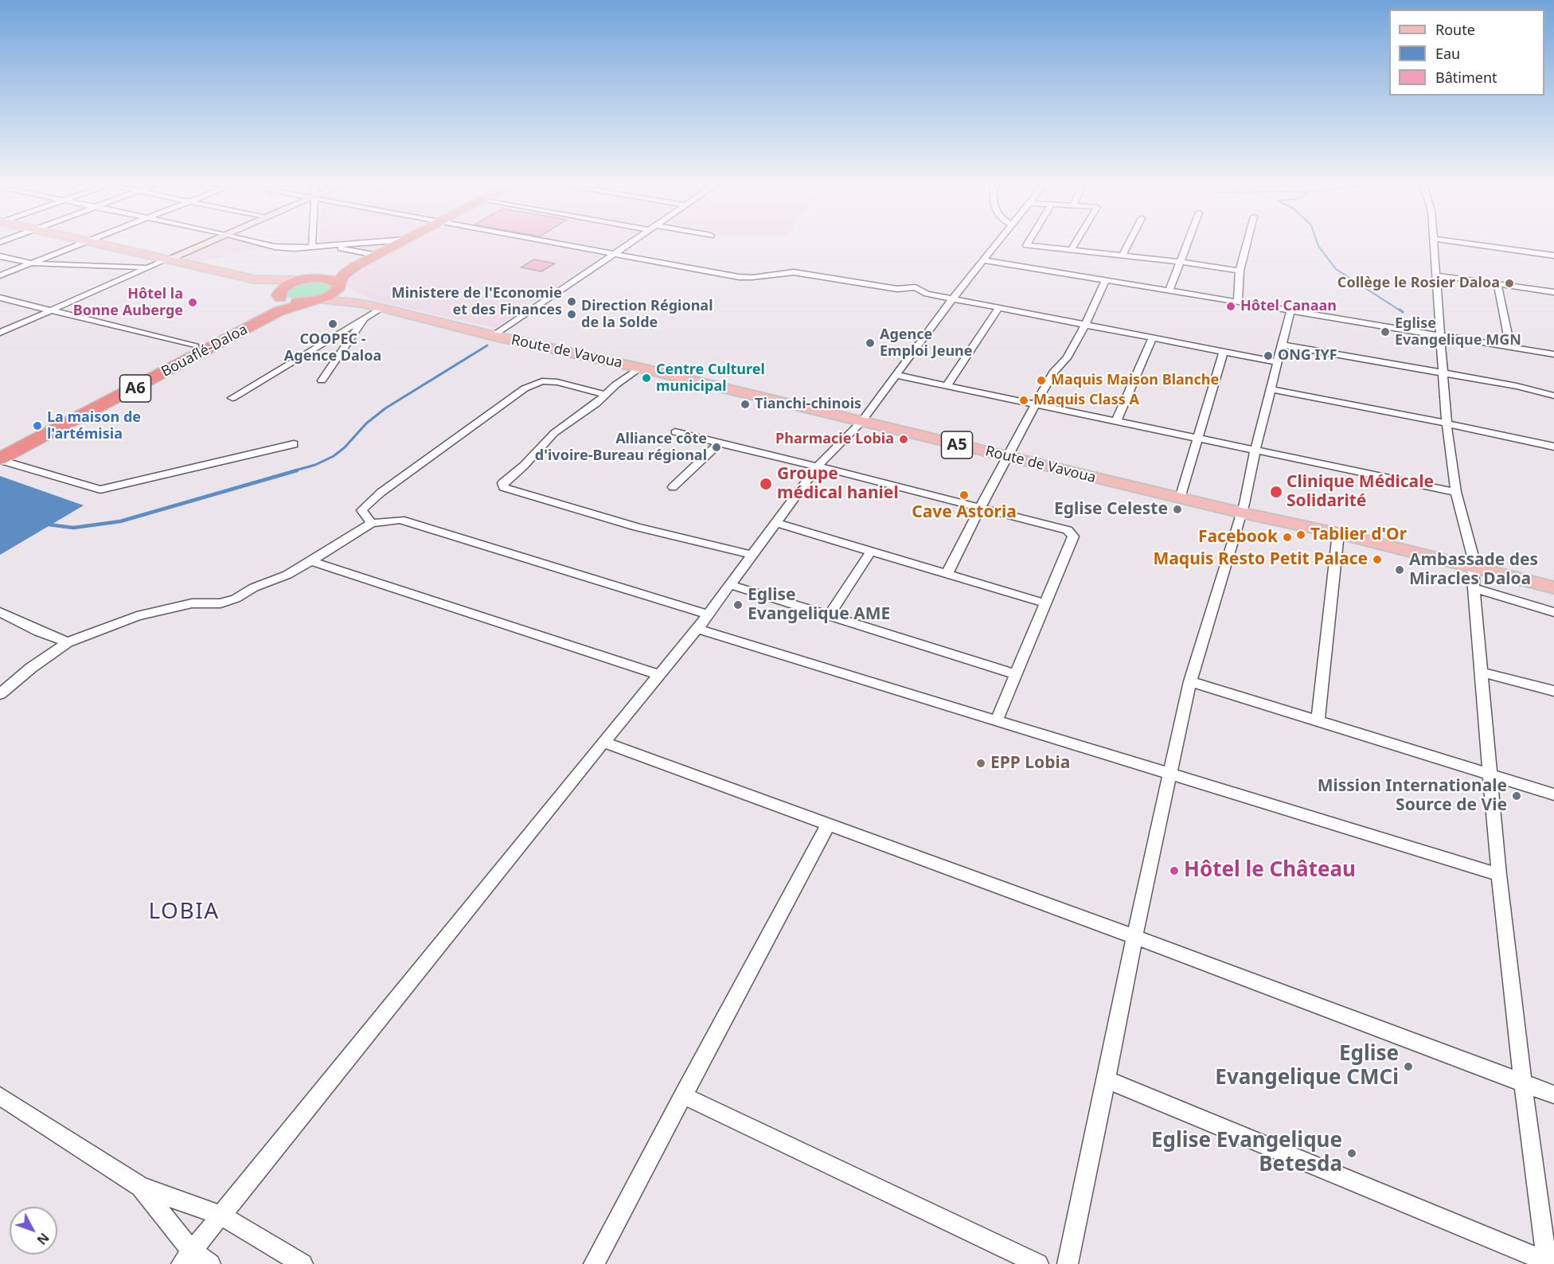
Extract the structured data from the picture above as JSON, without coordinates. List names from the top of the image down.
{
  "streets": {
    "highway": ["Bouaflé-Daloa", "A6"],
    "main road": ["Route de Vavoua", "A5"]
  },
  "crossings": [
    ["Bouaflé-Daloa", "A5"],
    ["Route de Vavoua", "A5"]
  ],
  "districts": ["LOBIA"],
  "places": [
    "Collège le Rosier Daloa",
    "Ministere de l'Economie et des Finances",
    "Hôtel la Bonne Auberge",
    "Hôtel Canaan",
    "Direction Régional de la Solde",
    "COOPEC - Agence Daloa",
    "Eglise Evangelique MGN",
    "Agence Emploi Jeune",
    "ONG IYF",
    "Centre Culturel municipal",
    "Maquis Maison Blanche",
    "Maquis Class A",
    "Tianchi-chinois",
    "La maison de l'artémisia",
    "Pharmacie Lobia",
    "Alliance côte d'ivoire-Bureau régional",
    "Groupe médical haniel",
    "Clinique Médicale Solidarité",
    "Cave Astoria",
    "Eglise Celeste",
    "Tablier d'Or",
    "Facebook",
    "Maquis Resto Petit Palace",
    "Ambassade des Miracles Daloa",
    "Eglise Evangelique AME",
    "EPP Lobia",
    "Mission Internationale Source de Vie",
    "Hôtel le Château",
    "Eglise Evangelique CMCi",
    "Eglise Evangelique Betesda"
  ],
  "legend": ["Route", "Eau", "Bâtiment"],
  "north": "bottom right"
}
